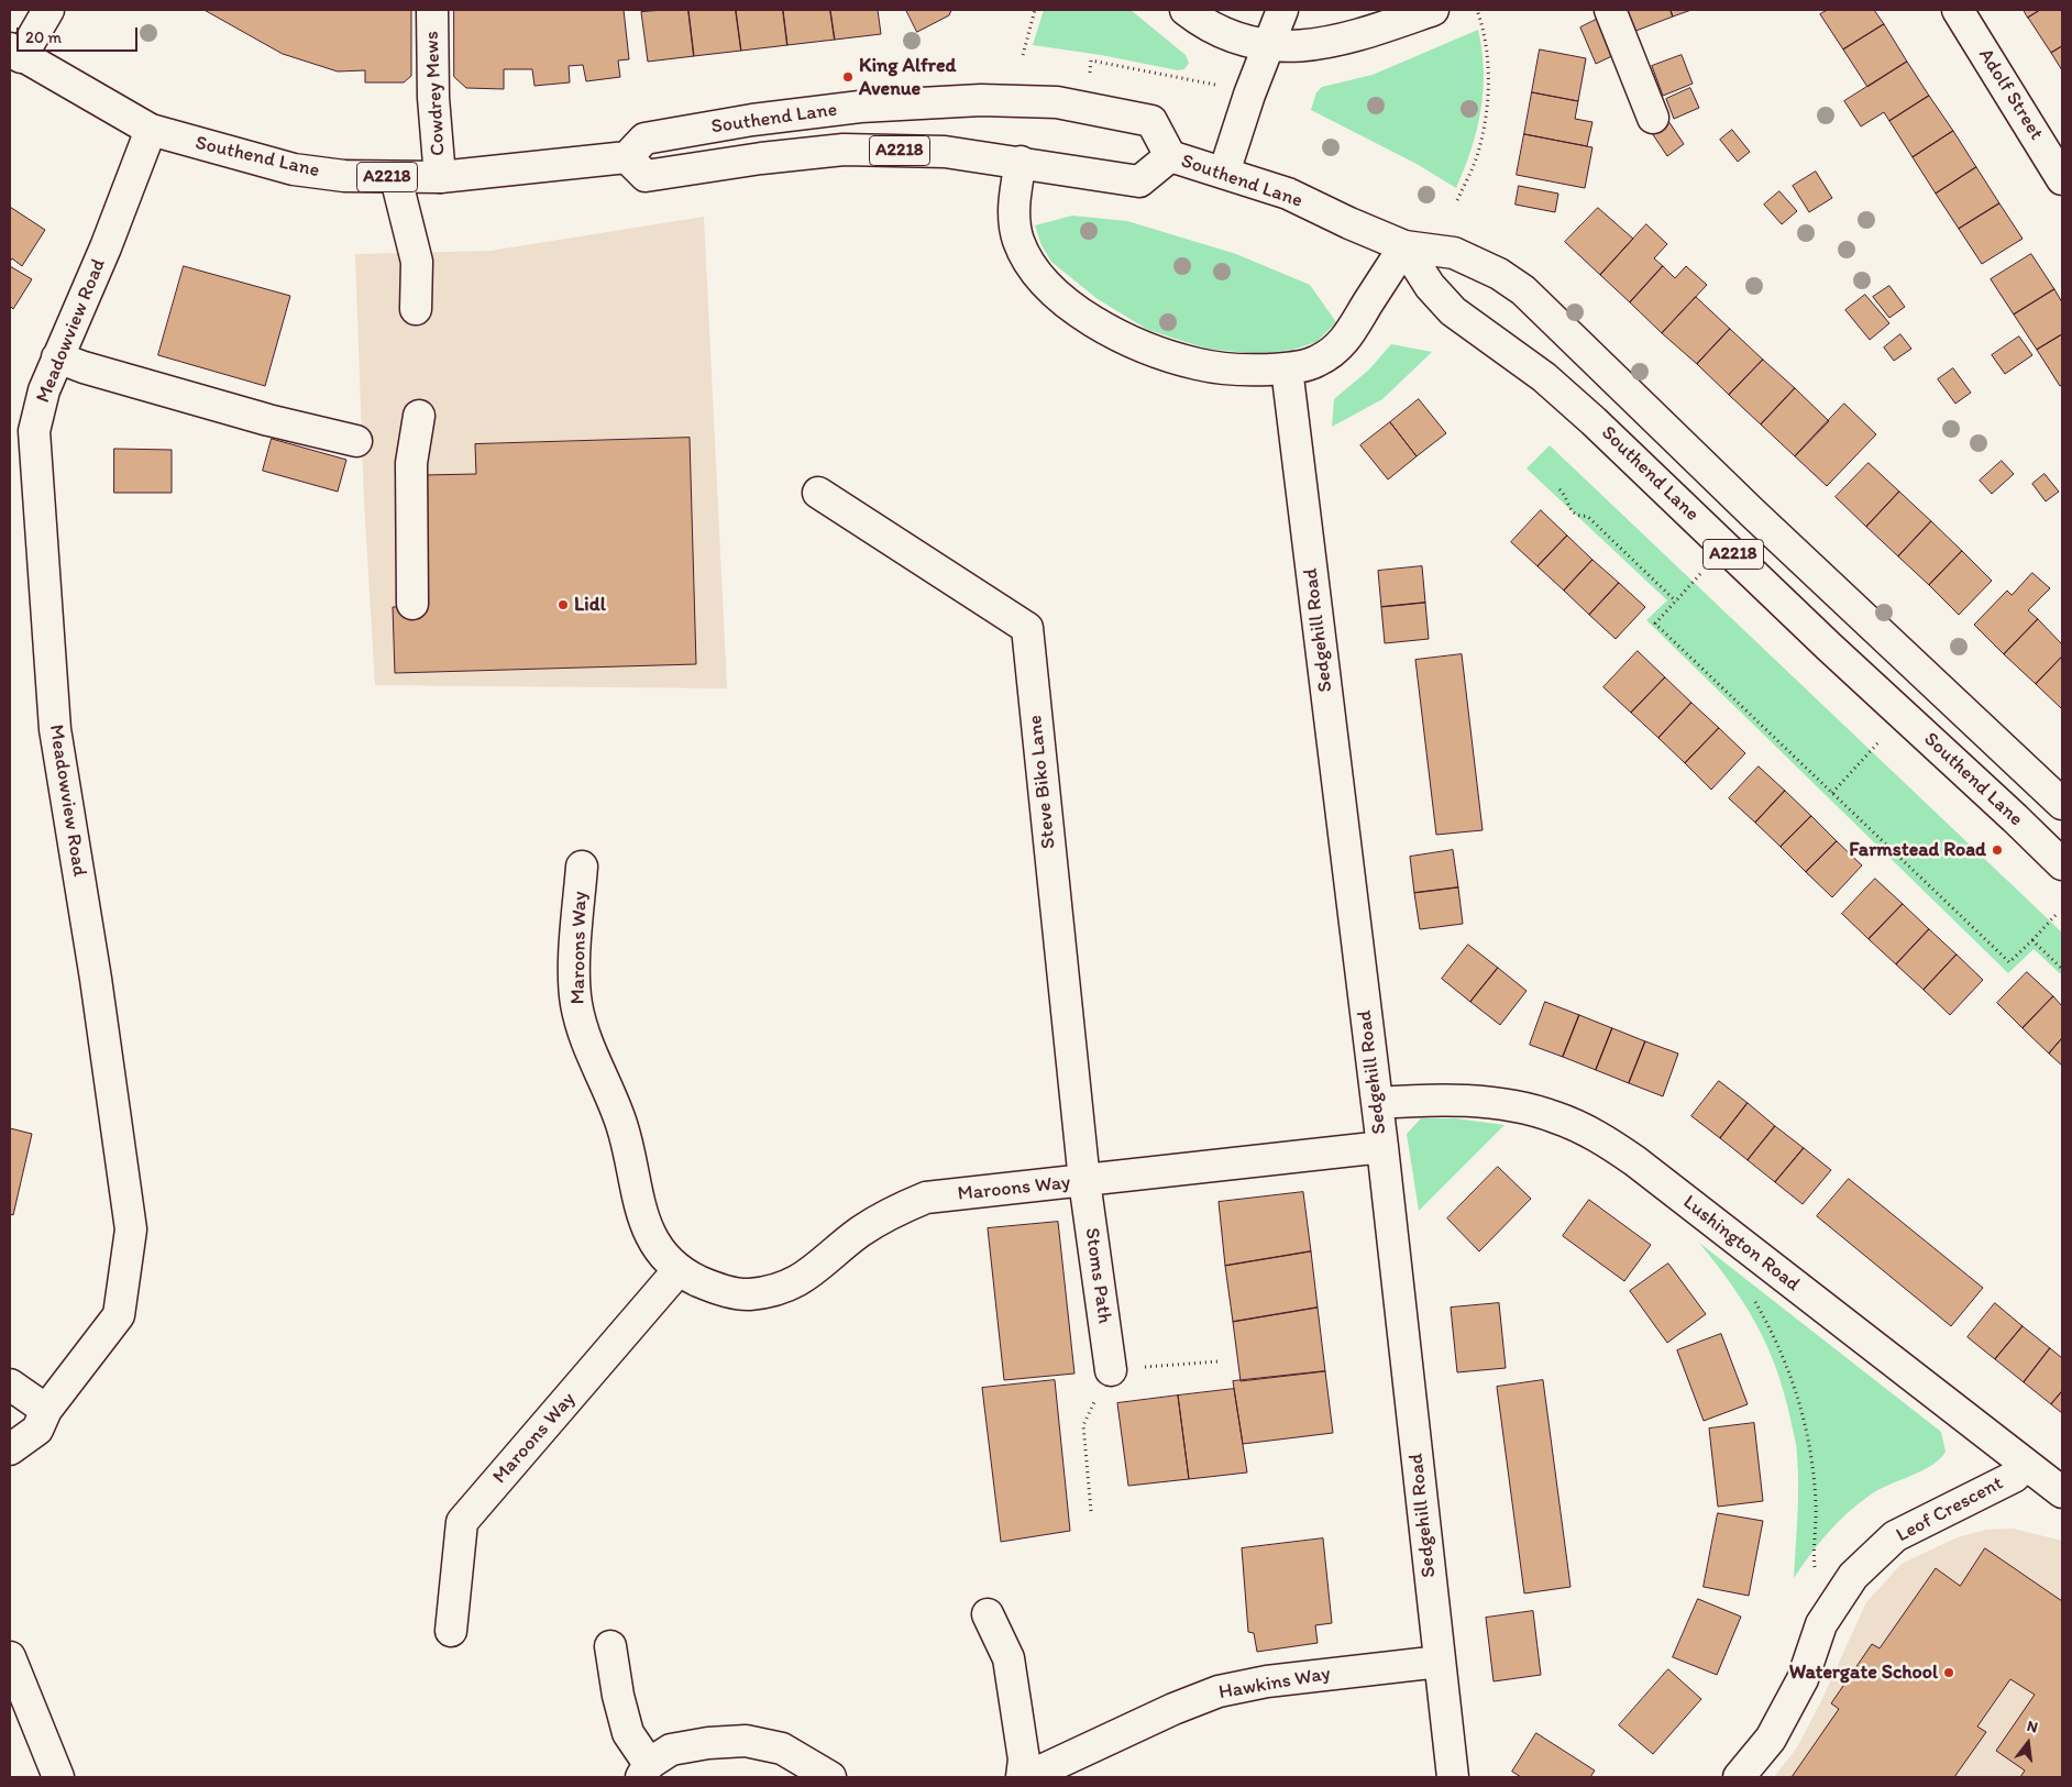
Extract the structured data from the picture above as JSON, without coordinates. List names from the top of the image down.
{
  "streets": {
    "street": [
      "Cowdrey Mews",
      "Adolf Street",
      "Southend Lane",
      "A2218",
      "Meadowview Road",
      "Sedgehill Road",
      "Steve Biko Lane",
      "Maroons Way",
      "Lushington Road",
      "Stoms Path",
      "Leof Crescent",
      "Hawkins Way"
    ]
  },
  "crossings": [
    ["Cowdrey Mews", "Southend Lane"],
    ["Southend Lane", "Meadowview Road"],
    ["Sedgehill Road", "Maroons Way"],
    ["Sedgehill Road", "Lushington Road"],
    ["Sedgehill Road", "Hawkins Way"],
    ["Steve Biko Lane", "Maroons Way"],
    ["Steve Biko Lane", "Stoms Path"],
    ["Maroons Way", "Stoms Path"],
    ["Lushington Road", "Leof Crescent"]
  ],
  "places": [
    "King Alfred Avenue",
    "Lidl",
    "Farmstead Road",
    "Watergate School"
  ],
  "scale_bar": "20 m",
  "north": "top"
}
